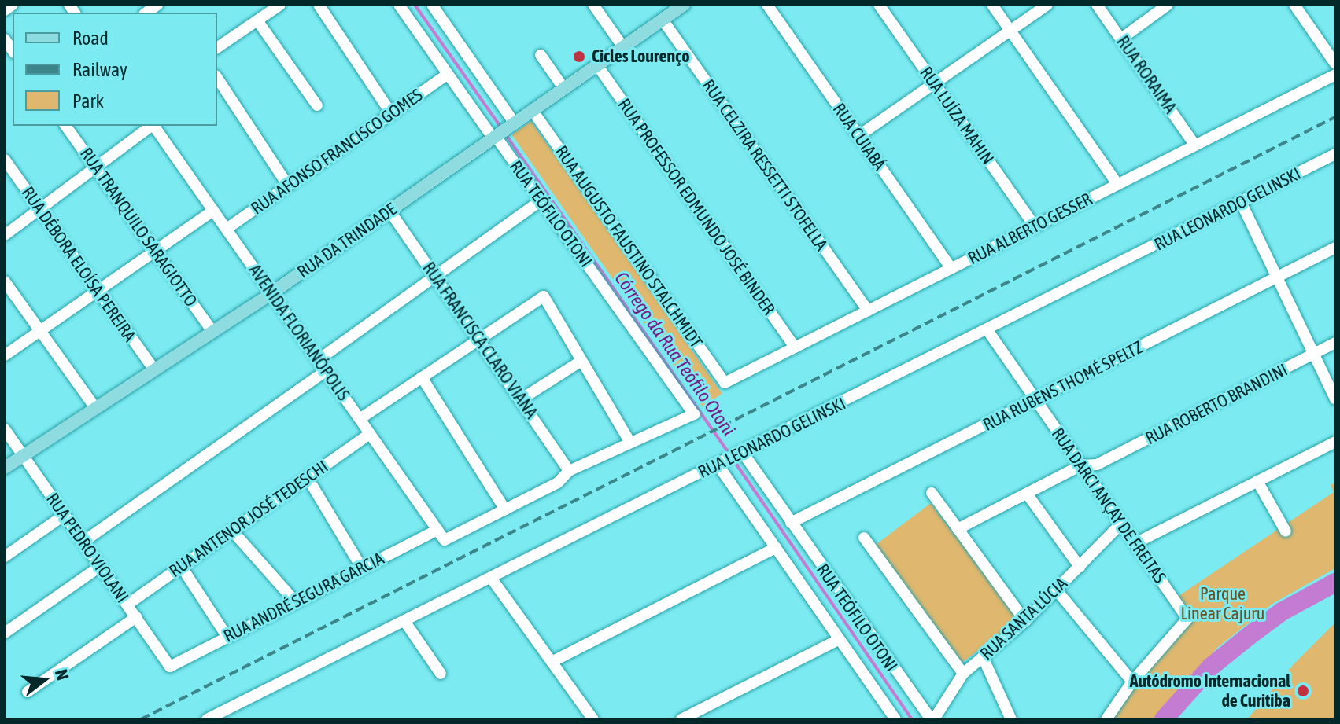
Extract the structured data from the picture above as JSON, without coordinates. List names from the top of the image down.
{
  "streets": {
    "main road": ["RUA DA TRINDADE"],
    "street": [
      "RUA RORAIMA",
      "RUA LUÍZA MAHIN",
      "RUA CUIABÁ",
      "RUA AFONSO FRANCISCO GOMES",
      "RUA CELZIRA RESSETTI STOFELLA",
      "RUA PROFESSOR EDMUNDO JOSÉ BINDER",
      "RUA LEONARDO GELINSKI",
      "RUA TEÓFILO OTONI",
      "RUA TRANQUILO SARAGIOTTO",
      "RUA ALBERTO GESSER",
      "RUA AUGUSTO FAUSTINO STALCHMIDT",
      "RUA DÉBORA ELOÍSA PEREIRA",
      "AVENIDA FLORIANÓPOLIS",
      "RUA FRANCISCA CLARO VIANA",
      "RUA RUBENS THOMÉ SPELTZ",
      "RUA ROBERTO BRANDINI",
      "RUA DARCI ANÇAY DE FREITAS",
      "RUA ANTENOR JOSÉ TEDESCHI",
      "RUA PEDRO VIOLANI",
      "RUA ANDRÉ SEGURA GARCIA",
      "RUA SANTA LÚCIA"
    ]
  },
  "crossings": [
    ["RUA RORAIMA", "RUA ALBERTO GESSER"],
    ["RUA LUÍZA MAHIN", "RUA ALBERTO GESSER"],
    ["RUA CUIABÁ", "RUA ALBERTO GESSER"],
    ["RUA AFONSO FRANCISCO GOMES", "RUA TEÓFILO OTONI"],
    ["RUA AFONSO FRANCISCO GOMES", "AVENIDA FLORIANÓPOLIS"],
    ["RUA CELZIRA RESSETTI STOFELLA", "RUA ALBERTO GESSER"],
    ["RUA CELZIRA RESSETTI STOFELLA", "RUA DA TRINDADE"],
    ["RUA PROFESSOR EDMUNDO JOSÉ BINDER", "RUA ALBERTO GESSER"],
    ["RUA PROFESSOR EDMUNDO JOSÉ BINDER", "RUA DA TRINDADE"],
    ["RUA LEONARDO GELINSKI", "RUA TEÓFILO OTONI"],
    ["RUA LEONARDO GELINSKI", "RUA DARCI ANÇAY DE FREITAS"],
    ["RUA TEÓFILO OTONI", "RUA DA TRINDADE"],
    ["RUA TEÓFILO OTONI", "RUA RUBENS THOMÉ SPELTZ"],
    ["RUA TEÓFILO OTONI", "RUA SANTA LÚCIA"],
    ["RUA TRANQUILO SARAGIOTTO", "RUA DA TRINDADE"],
    ["RUA ALBERTO GESSER", "RUA AUGUSTO FAUSTINO STALCHMIDT"],
    ["RUA DA TRINDADE", "RUA AUGUSTO FAUSTINO STALCHMIDT"],
    ["RUA DA TRINDADE", "RUA DÉBORA ELOÍSA PEREIRA"],
    ["RUA DA TRINDADE", "AVENIDA FLORIANÓPOLIS"],
    ["RUA DA TRINDADE", "RUA FRANCISCA CLARO VIANA"],
    ["RUA DA TRINDADE", "RUA PEDRO VIOLANI"],
    ["AVENIDA FLORIANÓPOLIS", "RUA ANTENOR JOSÉ TEDESCHI"],
    ["AVENIDA FLORIANÓPOLIS", "RUA ANDRÉ SEGURA GARCIA"],
    ["RUA RUBENS THOMÉ SPELTZ", "RUA DARCI ANÇAY DE FREITAS"],
    ["RUA ROBERTO BRANDINI", "RUA DARCI ANÇAY DE FREITAS"],
    ["RUA DARCI ANÇAY DE FREITAS", "RUA SANTA LÚCIA"],
    ["RUA ANTENOR JOSÉ TEDESCHI", "RUA PEDRO VIOLANI"],
    ["RUA PEDRO VIOLANI", "RUA ANDRÉ SEGURA GARCIA"]
  ],
  "water": ["Córrego da Rua Teófilo Otoni"],
  "parks": ["Parque Linear Cajuru"],
  "places": ["Cicles Lourenço", "Autódromo Internacional de Curitiba"],
  "legend": ["Road", "Railway", "Park"],
  "north": "right"
}
